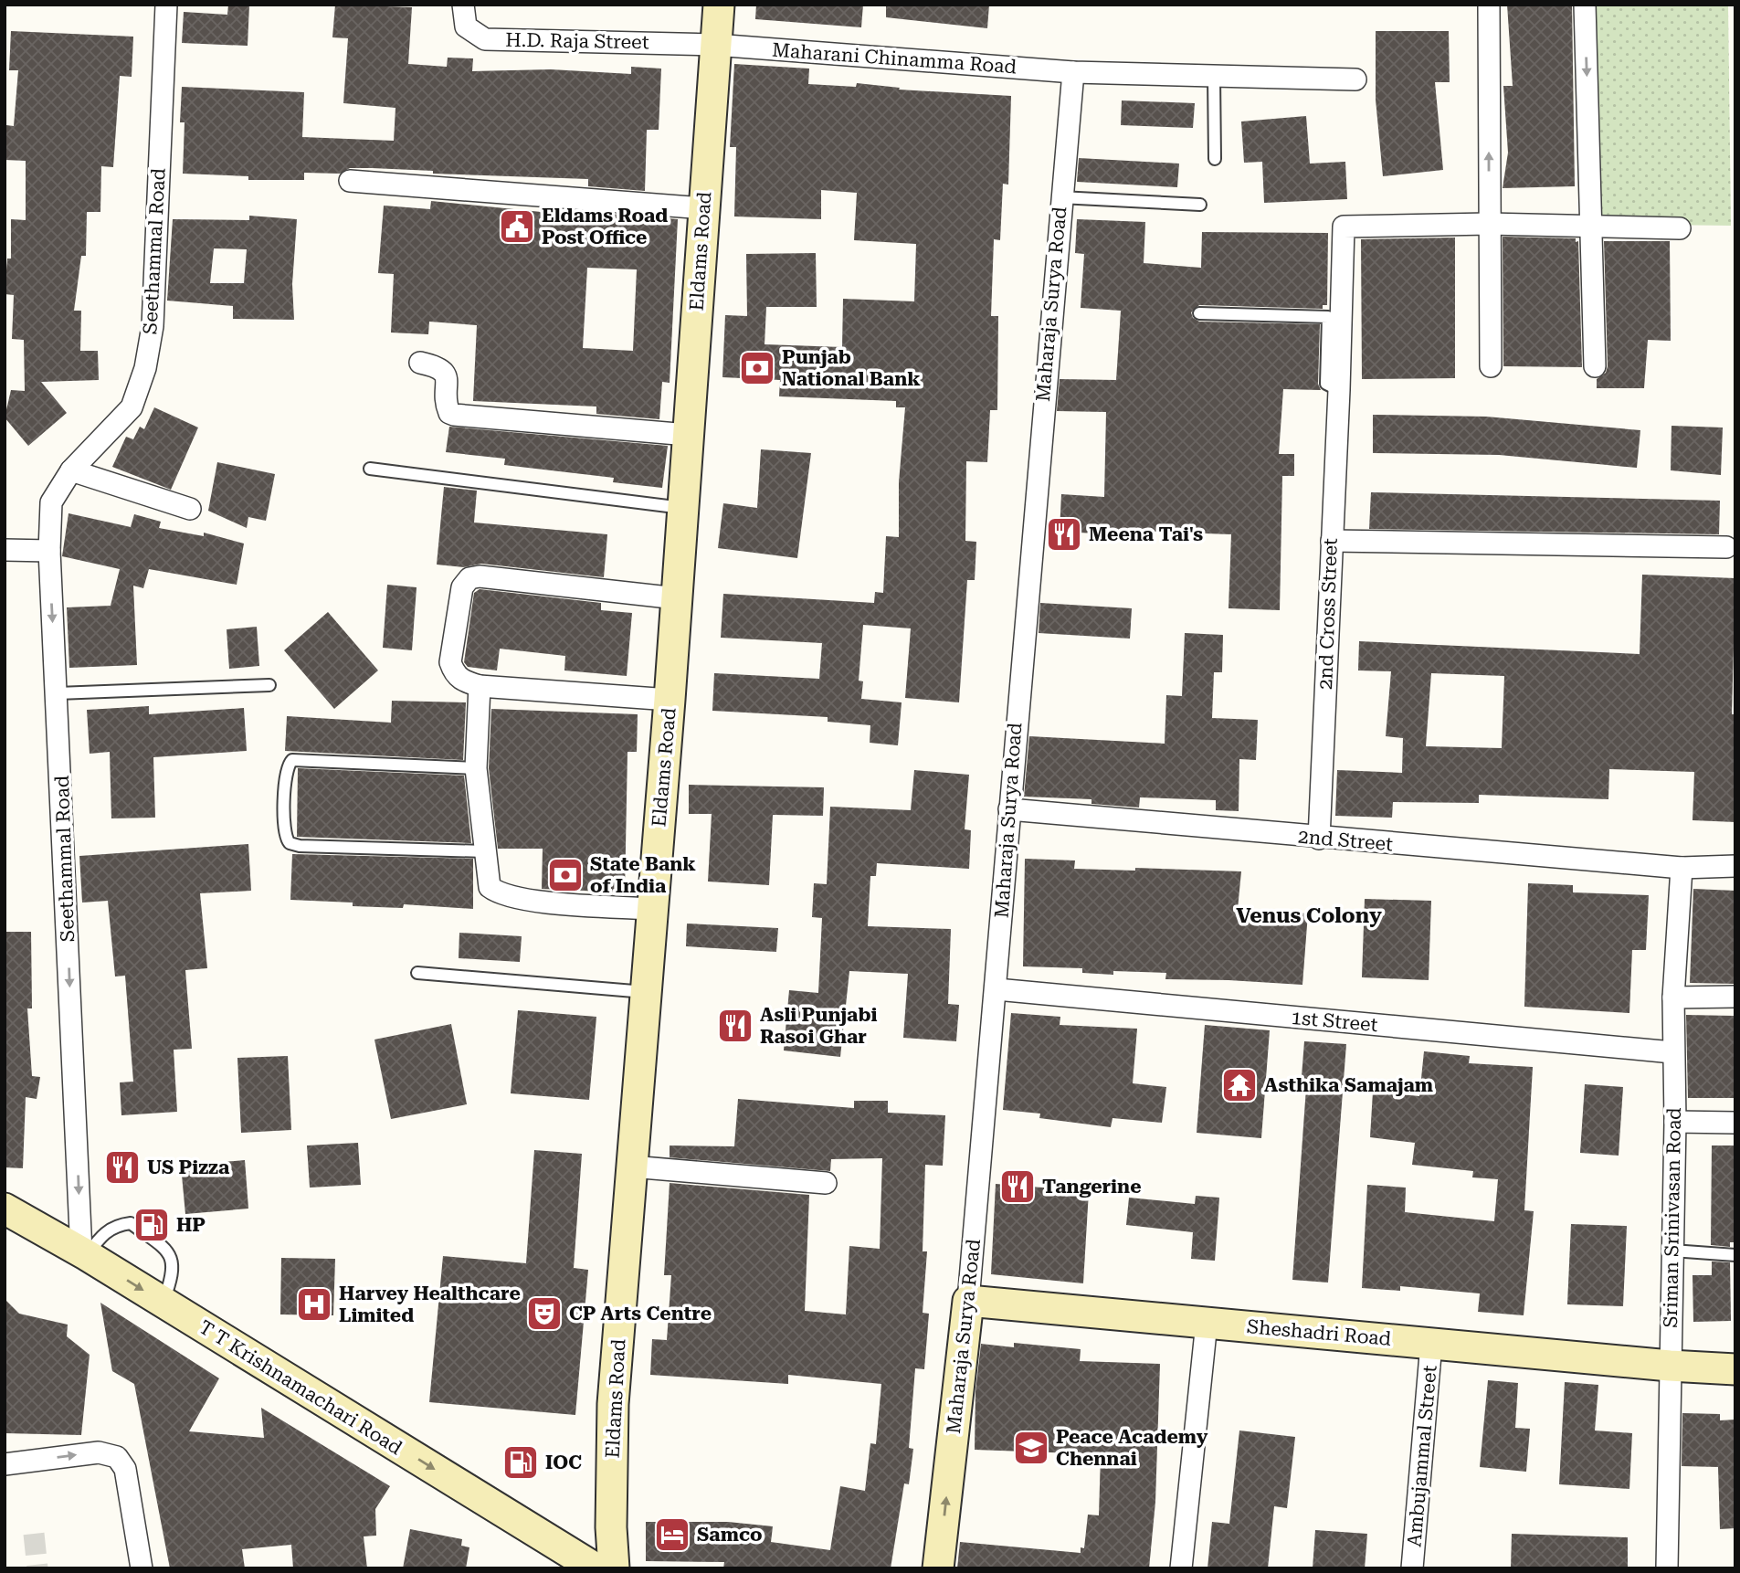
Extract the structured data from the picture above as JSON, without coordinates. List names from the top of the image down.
{
  "streets": {
    "main road": [
      "Eldams Road",
      "Maharaja Surya Road",
      "Sheshadri Road",
      "T T Krishnamachari Road"
    ],
    "street": [
      "H.D. Raja Street",
      "Maharani Chinamma Road",
      "Seethammal Road",
      "2nd Cross Street",
      "2nd Street",
      "1st Street",
      "Sriman Srinivasan Road",
      "Ambujammal Street"
    ]
  },
  "crossings": [
    ["H.D. Raja Street", "Maharani Chinamma Road"],
    ["H.D. Raja Street", "Eldams Road"],
    ["Maharani Chinamma Road", "Eldams Road"],
    ["Maharani Chinamma Road", "Maharaja Surya Road"],
    ["Seethammal Road", "T T Krishnamachari Road"],
    ["Maharaja Surya Road", "2nd Street"],
    ["Maharaja Surya Road", "1st Street"],
    ["Maharaja Surya Road", "Sheshadri Road"],
    ["2nd Cross Street", "2nd Street"],
    ["2nd Street", "Sriman Srinivasan Road"],
    ["1st Street", "Sriman Srinivasan Road"],
    ["Sriman Srinivasan Road", "Sheshadri Road"],
    ["Sheshadri Road", "Ambujammal Street"]
  ],
  "one_way": ["Seethammal Road", "T T Krishnamachari Road"],
  "districts": ["Venus Colony"],
  "places": {
    "public building": ["Eldams Road Post Office"],
    "bank": ["Punjab National Bank", "State Bank of India"],
    "restaurant": [
      "Meena Tai's",
      "Asli Punjabi Rasoi Ghar",
      "US Pizza",
      "Tangerine"
    ],
    "temple": ["Asthika Samajam"],
    "fuel station": ["HP", "IOC"],
    "hospital": ["Harvey Healthcare Limited"],
    "theatre": ["CP Arts Centre"],
    "school or university": ["Peace Academy Chennai"],
    "hotel": ["Samco"]
  }
}
